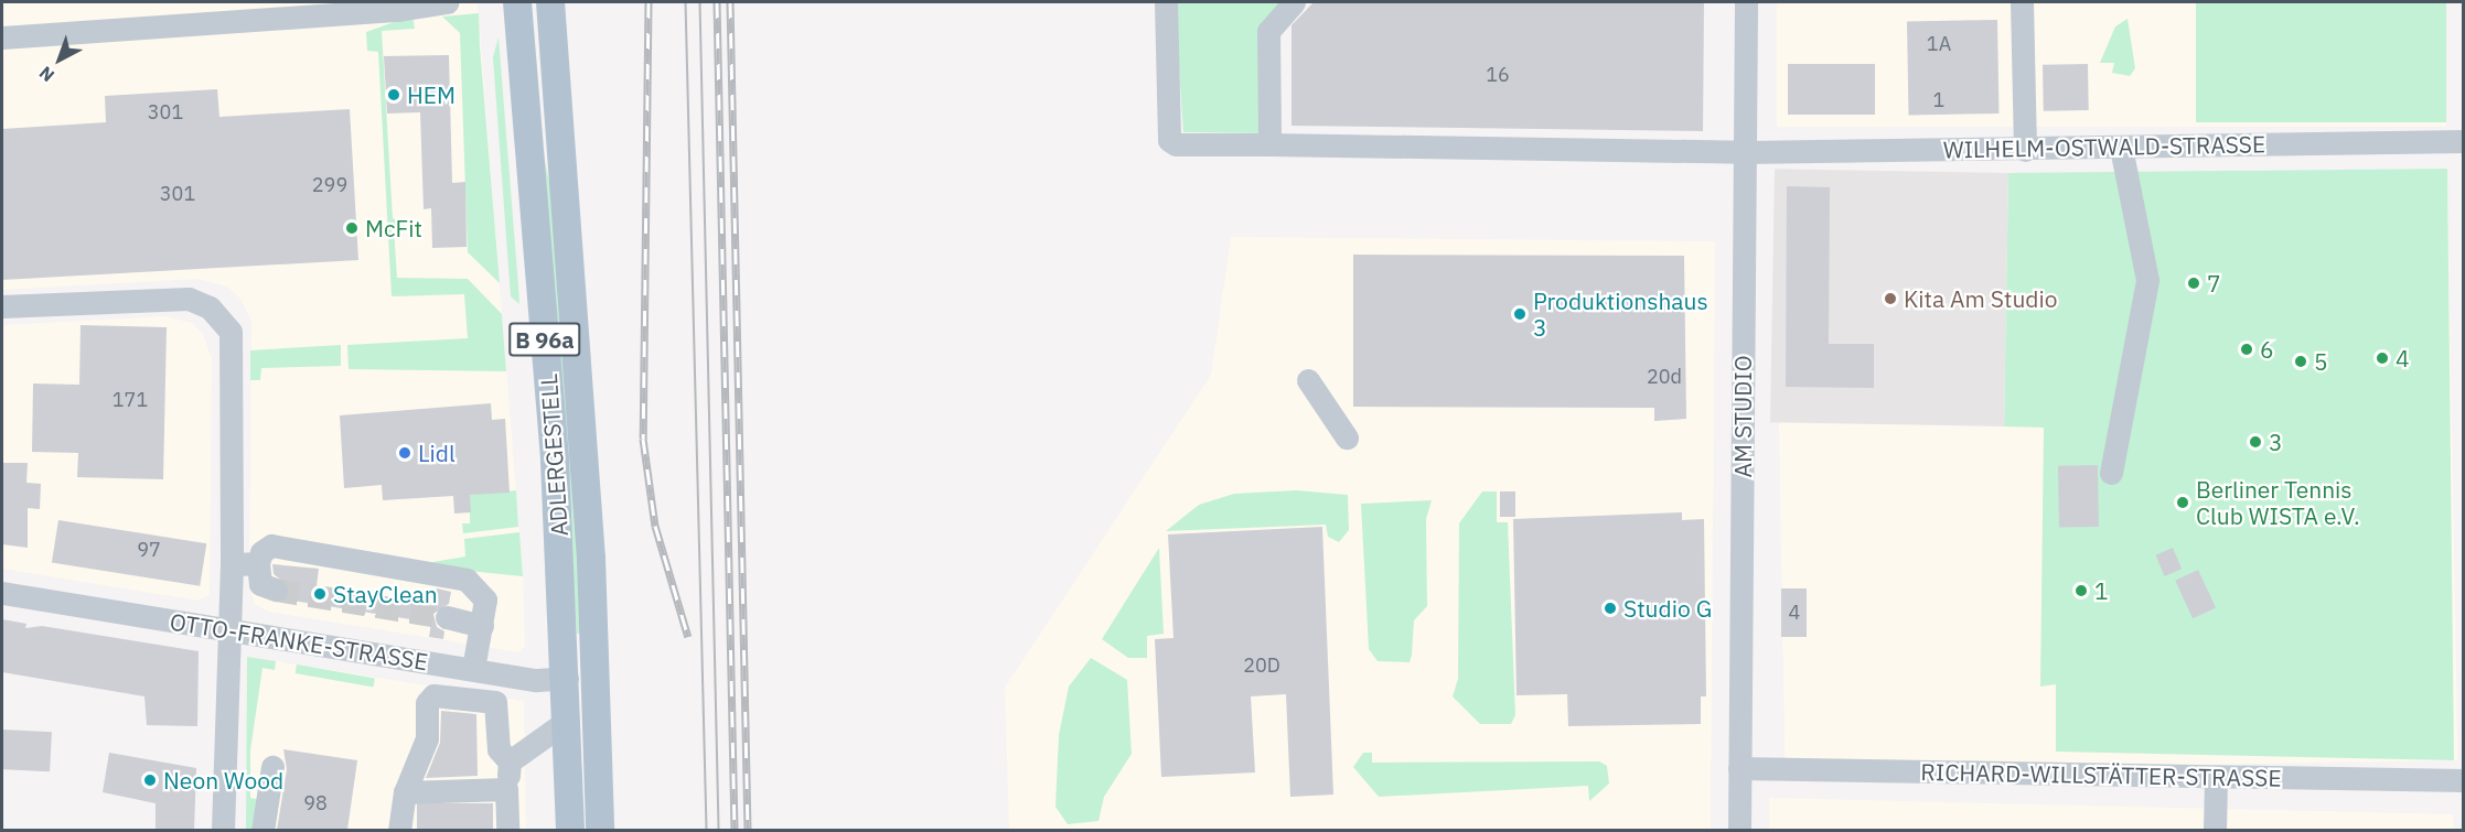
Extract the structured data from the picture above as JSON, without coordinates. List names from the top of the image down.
{
  "streets": {
    "main road": ["B 96a", "ADLERGESTELL", "OTTO-FRANKE-STRASSE"],
    "street": ["WILHELM-OSTWALD-STRASSE", "AM STUDIO", "RICHARD-WILLSTÄTTER-STRASSE"]
  },
  "crossings": [
    ["WILHELM-OSTWALD-STRASSE", "AM STUDIO"],
    ["AM STUDIO", "RICHARD-WILLSTÄTTER-STRASSE"],
    ["ADLERGESTELL", "OTTO-FRANKE-STRASSE"]
  ],
  "places": [
    "HEM",
    "McFit",
    "7",
    "Kita Am Studio",
    "Produktionshaus 3",
    "6",
    "4",
    "5",
    "3",
    "Lidl",
    "Berliner Tennis Club WISTA e.V.",
    "1",
    "StayClean",
    "Studio G",
    "Neon Wood"
  ],
  "house_numbers": [
    "1A",
    "16",
    "1",
    "301",
    "299",
    "301",
    "20d",
    "171",
    "97",
    "4",
    "20D",
    "98"
  ],
  "north": "bottom left"
}
